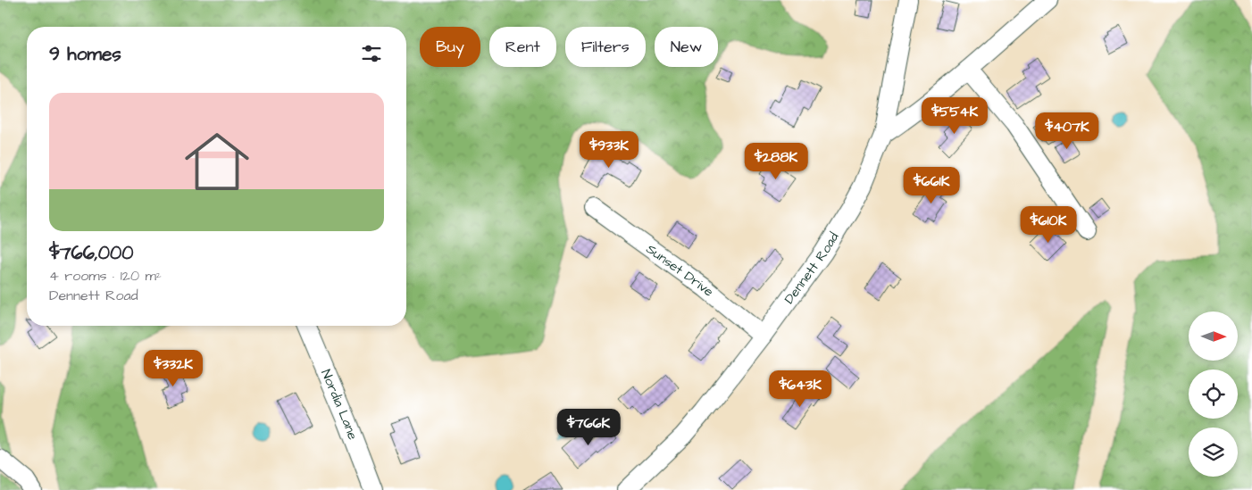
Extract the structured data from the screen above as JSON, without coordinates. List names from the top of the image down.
{
  "streets": {
    "street": ["Dennett Road", "Sunset Drive", "Nordia Lane"]
  },
  "crossings": [
    ["Dennett Road", "Sunset Drive"]
  ],
  "north": "right",
  "page": {
    "chip": [
      "Buy",
      "Rent",
      "Filters",
      "New"
    ],
    "heading": "9 homes",
    "list": [
      {
        "name": "$766,000",
        "note": "4 rooms · 120 m² · Dennett Road"
      }
    ],
    "price": [
      "$554K",
      "$407K",
      "$933K",
      "$288K",
      "$661K",
      "$610K",
      "$332K",
      "$643K",
      "$766K"
    ]
  }
}
